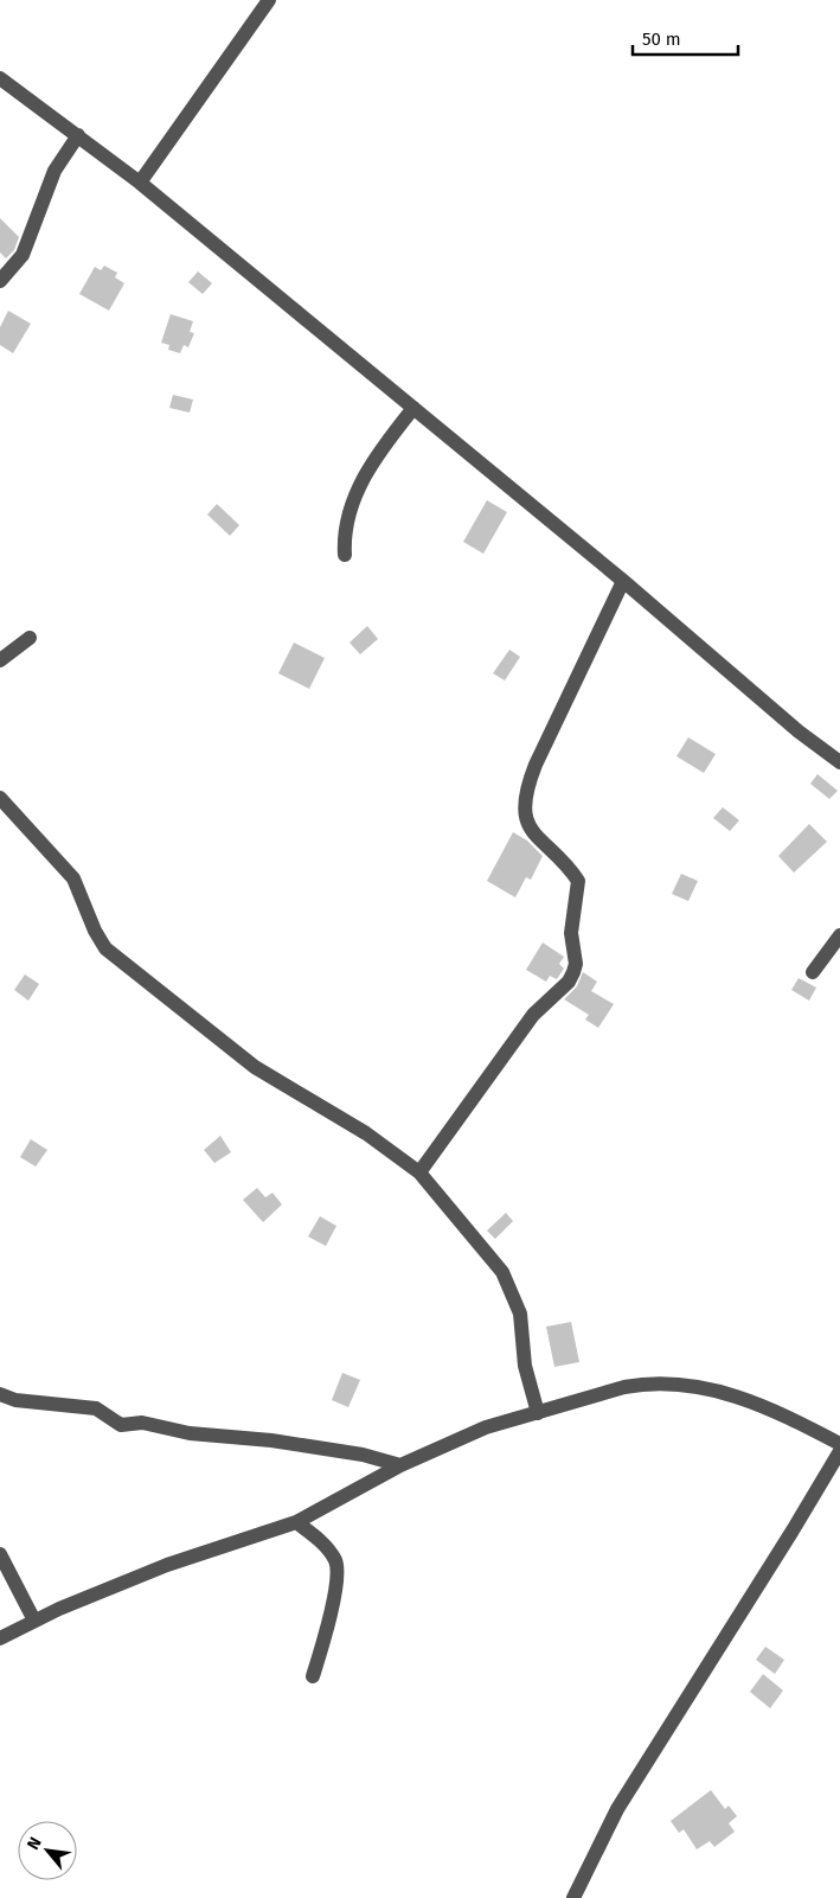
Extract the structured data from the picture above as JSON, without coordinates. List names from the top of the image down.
{
  "scale_bar": "50 m",
  "north": "top left"
}
